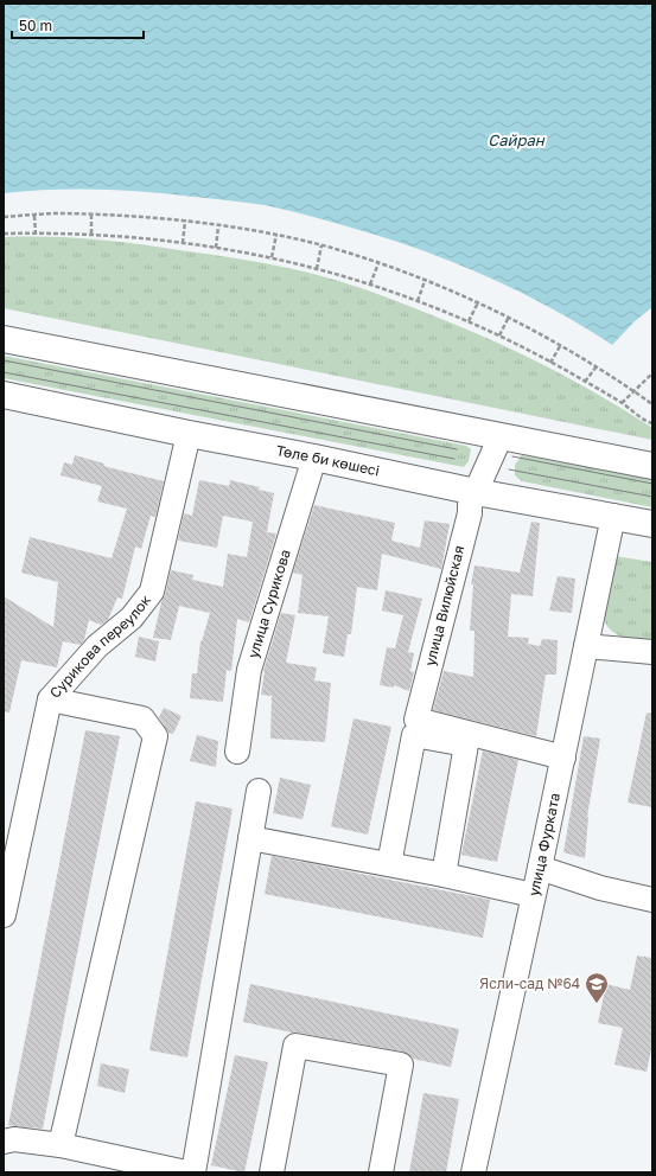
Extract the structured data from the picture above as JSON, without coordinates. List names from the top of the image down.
{
  "streets": {
    "main road": ["Төле би көшесі"],
    "street": [
      "улица Сурикова",
      "улица Вилюйская",
      "Сурикова переулок",
      "улица Фурката"
    ]
  },
  "crossings": [
    ["Төле би көшесі", "улица Сурикова"],
    ["Төле би көшесі", "улица Вилюйская"],
    ["Төле би көшесі", "Сурикова переулок"],
    ["Төле би көшесі", "улица Фурката"],
    ["улица Вилюйская", "улица Фурката"]
  ],
  "water": ["Сайран"],
  "places": {
    "school or university": ["Ясли-сад №64"]
  },
  "scale_bar": "50 m"
}
